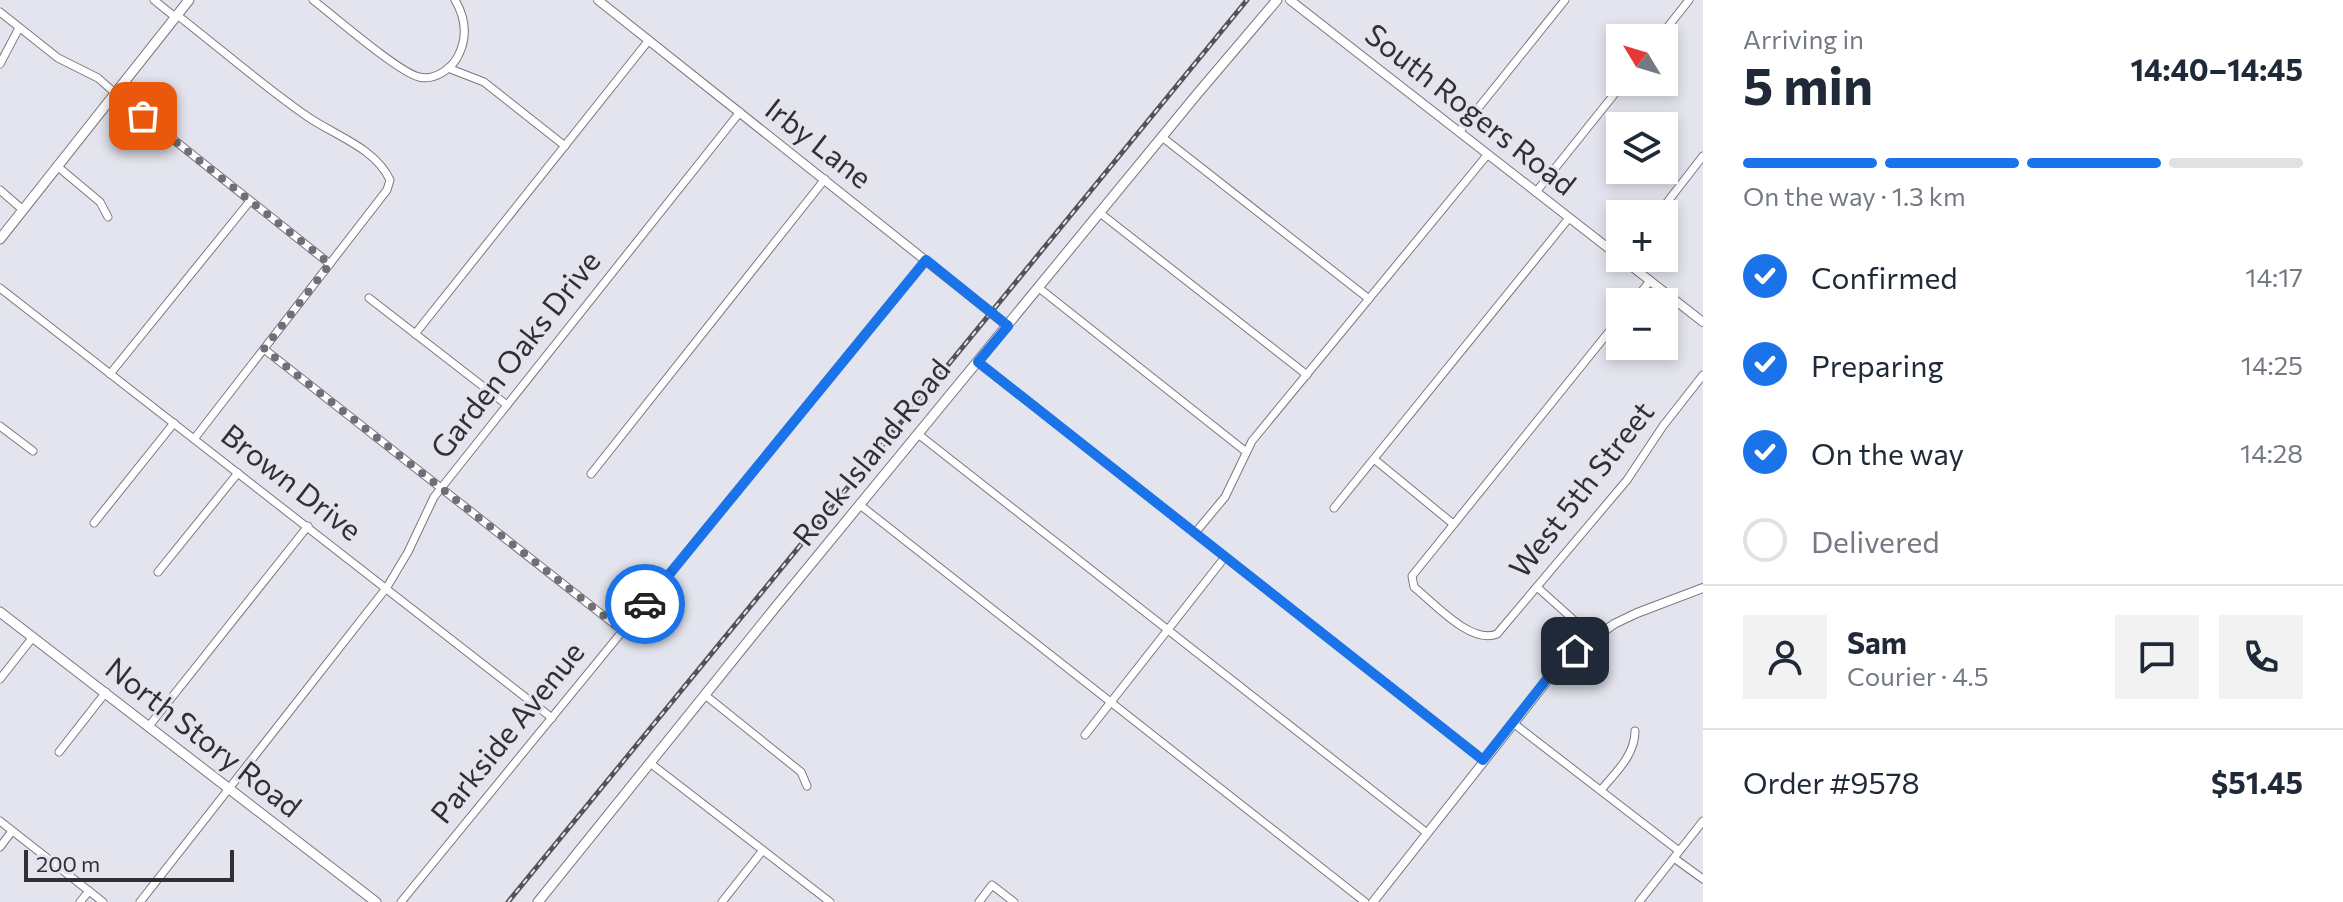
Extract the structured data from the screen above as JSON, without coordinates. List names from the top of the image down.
{
  "streets": {
    "main road": ["Rock Island Road", "North Story Road"],
    "street": [
      "South Rogers Road",
      "Irby Lane",
      "Garden Oaks Drive",
      "Brown Drive",
      "West 5th Street",
      "Parkside Avenue"
    ]
  },
  "crossings": [
    ["Irby Lane", "Garden Oaks Drive"],
    ["Irby Lane", "Rock Island Road"],
    ["Irby Lane", "Parkside Avenue"],
    ["Garden Oaks Drive", "Brown Drive"],
    ["Garden Oaks Drive", "North Story Road"],
    ["Brown Drive", "Parkside Avenue"]
  ],
  "scale_bar": "200 m",
  "north": "top left",
  "page": {
    "heading": ["5 min", "Arriving in", "14:40–14:45"],
    "panel": [
      "Sam",
      "Courier · 4.5",
      "Order #9578",
      "$51.45"
    ],
    "map_buttons": ["+", "−"],
    "bar": "On the way · 1.3 km",
    "list": [
      ["Confirmed", "14:17"],
      ["Preparing", "14:25"],
      ["On the way", "14:28"],
      "Delivered"
    ],
    "scale": "200 m"
  }
}
